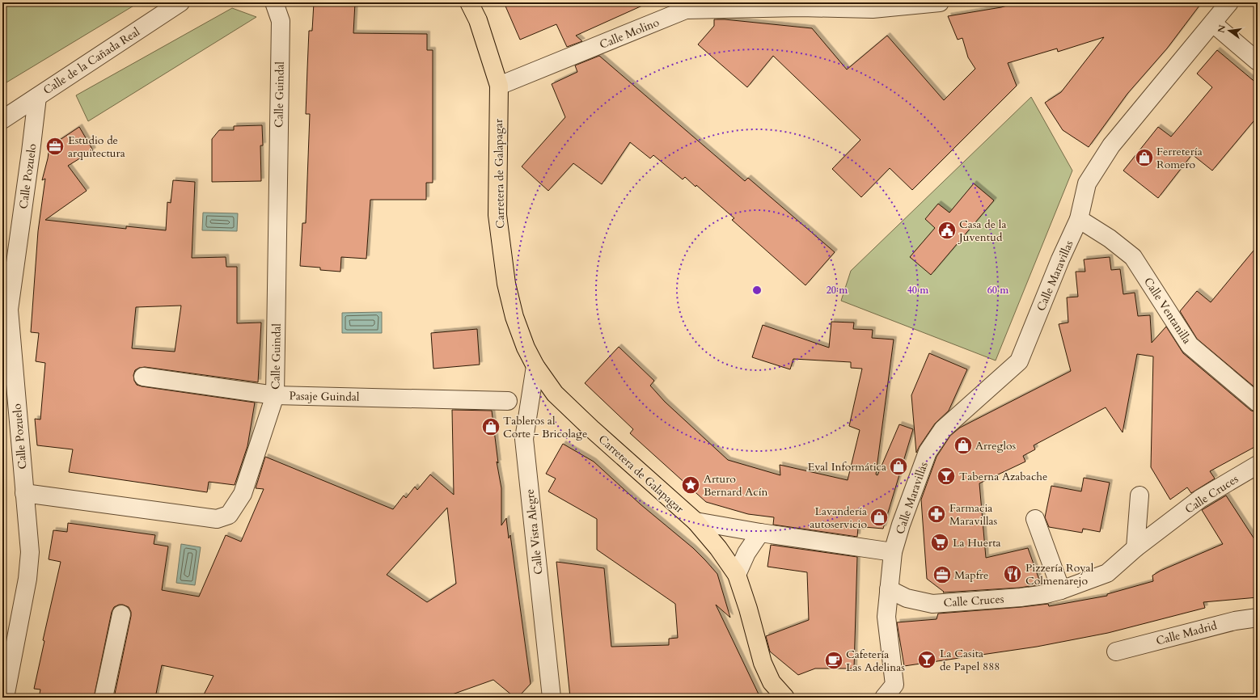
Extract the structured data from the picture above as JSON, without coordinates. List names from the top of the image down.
{
  "streets": {
    "main road": ["Carretera de Galapagar"],
    "street": [
      "Calle Molino",
      "Calle de la Cañada Real",
      "Calle Guindal",
      "Calle Pozuelo",
      "Calle Maravillas",
      "Calle Ventanilla",
      "Pasaje Guindal",
      "Calle Cruces",
      "Calle Vista Alegre",
      "Calle Madrid"
    ]
  },
  "crossings": [
    ["Calle Molino", "Carretera de Galapagar"],
    ["Calle de la Cañada Real", "Calle Pozuelo"],
    ["Calle Guindal", "Calle Pozuelo"],
    ["Calle Guindal", "Pasaje Guindal"],
    ["Carretera de Galapagar", "Calle Vista Alegre"],
    ["Calle Maravillas", "Calle Ventanilla"],
    ["Calle Maravillas", "Calle Cruces"]
  ],
  "places": {
    "office": ["Estudio de arquitectura", "Mapfre"],
    "shop": [
      "Ferretería Romero",
      "Tableros al Corte - Bricolage",
      "Arreglos",
      "Eval Informática",
      "Lavandería autoservicio"
    ],
    "public building": ["Casa de la Juventud"],
    "bar": ["Taberna Azabache", "La Casita de Papel 888"],
    "place": ["Arturo Bernard Acín"],
    "pharmacy": ["Farmacia Maravillas"],
    "supermarket": ["La Huerta"],
    "restaurant": ["Pizzería Royal Colmenarejo"],
    "cafe": ["Cafetería Las Adelinas"]
  },
  "north": "left",
  "rings": ["20 m", "40 m", "60 m"]
}
